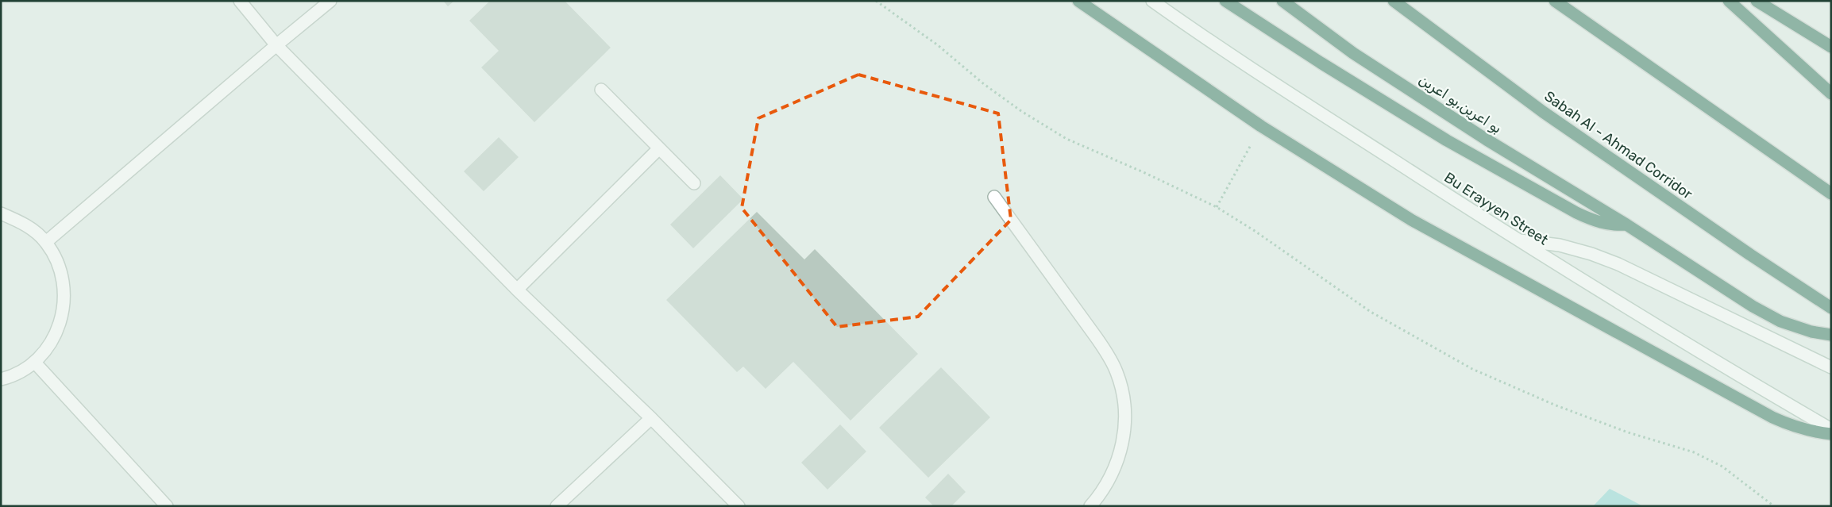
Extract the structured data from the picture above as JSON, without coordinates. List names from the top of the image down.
{
  "streets": {
    "highway": ["بو اعرين,بو اعرين", "Sabah Al - Ahmad Corridor"],
    "main road": ["Bu Erayyen Street"]
  }
}
